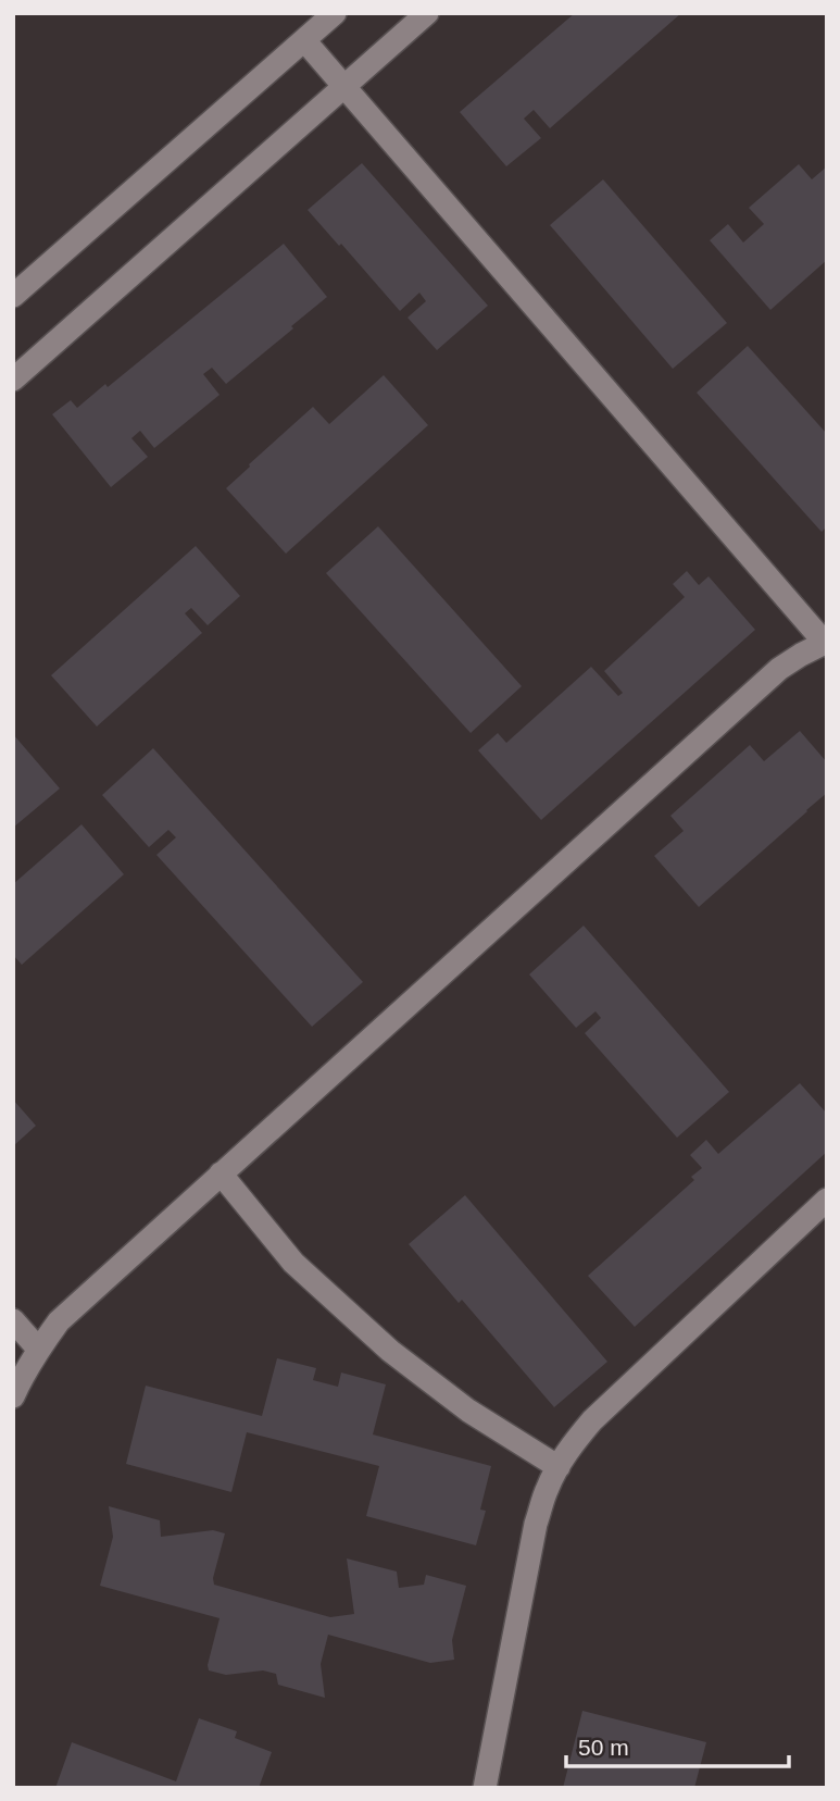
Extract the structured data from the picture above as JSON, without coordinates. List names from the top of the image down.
{
  "scale_bar": "50 m"
}
